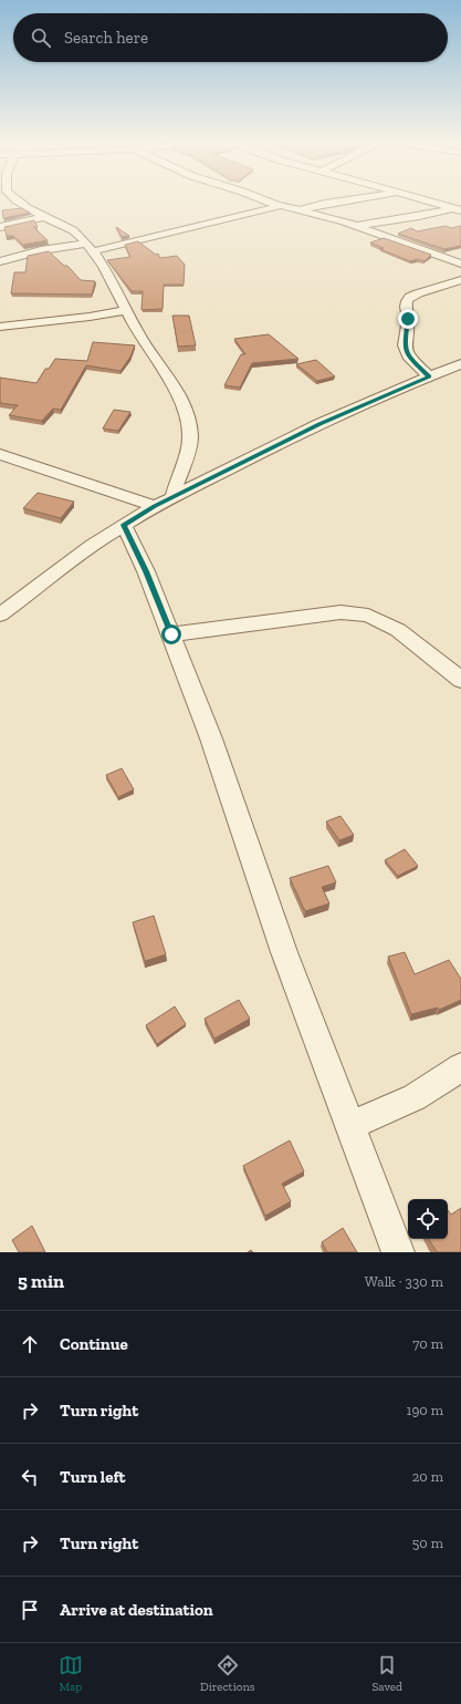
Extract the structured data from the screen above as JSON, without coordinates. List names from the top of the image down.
{
  "page": {
    "search": "Search here",
    "heading": ["5 min", "Walk · 330 m"],
    "list": [
      ["Continue", "70 m"],
      ["Turn right", "190 m"],
      ["Turn left", "20 m"],
      ["Turn right", "50 m"],
      "Arrive at destination"
    ],
    "nav": ["Map", "Directions", "Saved"]
  }
}
